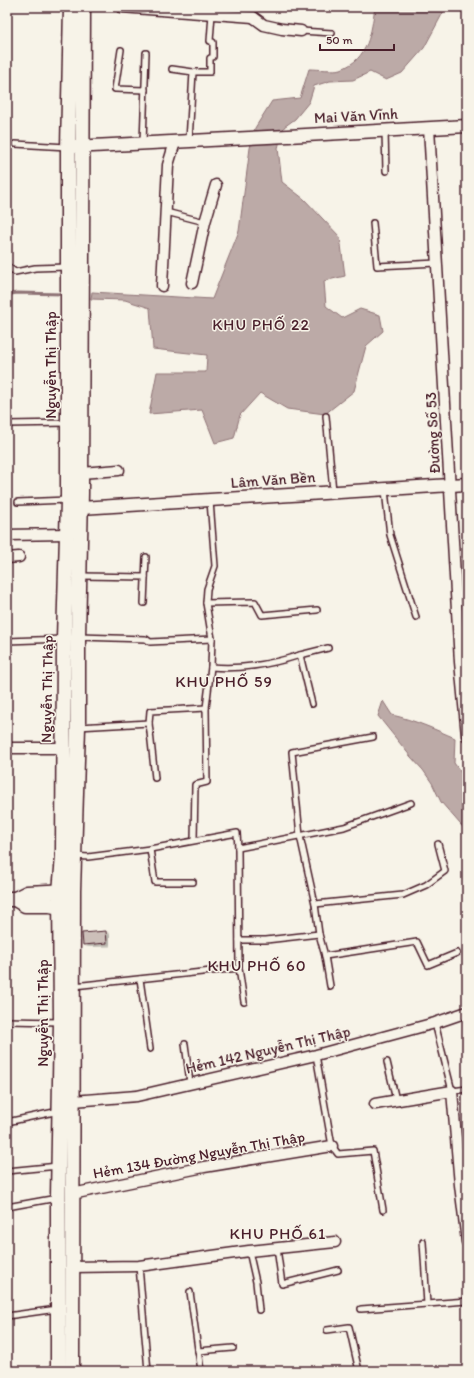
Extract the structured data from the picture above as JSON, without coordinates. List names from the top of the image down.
{
  "streets": {
    "main road": ["Nguyễn Thị Thập"],
    "street": [
      "Mai Văn Vĩnh",
      "Đường Số 53",
      "Lâm Văn Bền",
      "Hẻm 142 Nguyễn Thị Thập",
      "Hẻm 134 Đường Nguyễn Thị Thập"
    ]
  },
  "crossings": [
    ["Mai Văn Vĩnh", "Đường Số 53"],
    ["Nguyễn Thị Thập", "Lâm Văn Bền"],
    ["Nguyễn Thị Thập", "Hẻm 142 Nguyễn Thị Thập"],
    ["Nguyễn Thị Thập", "Hẻm 134 Đường Nguyễn Thị Thập"],
    ["Đường Số 53", "Lâm Văn Bền"]
  ],
  "districts": [
    "KHU PHỐ 22",
    "KHU PHỐ 59",
    "KHU PHỐ 60",
    "KHU PHỐ 61"
  ],
  "scale_bar": "50 m"
}
